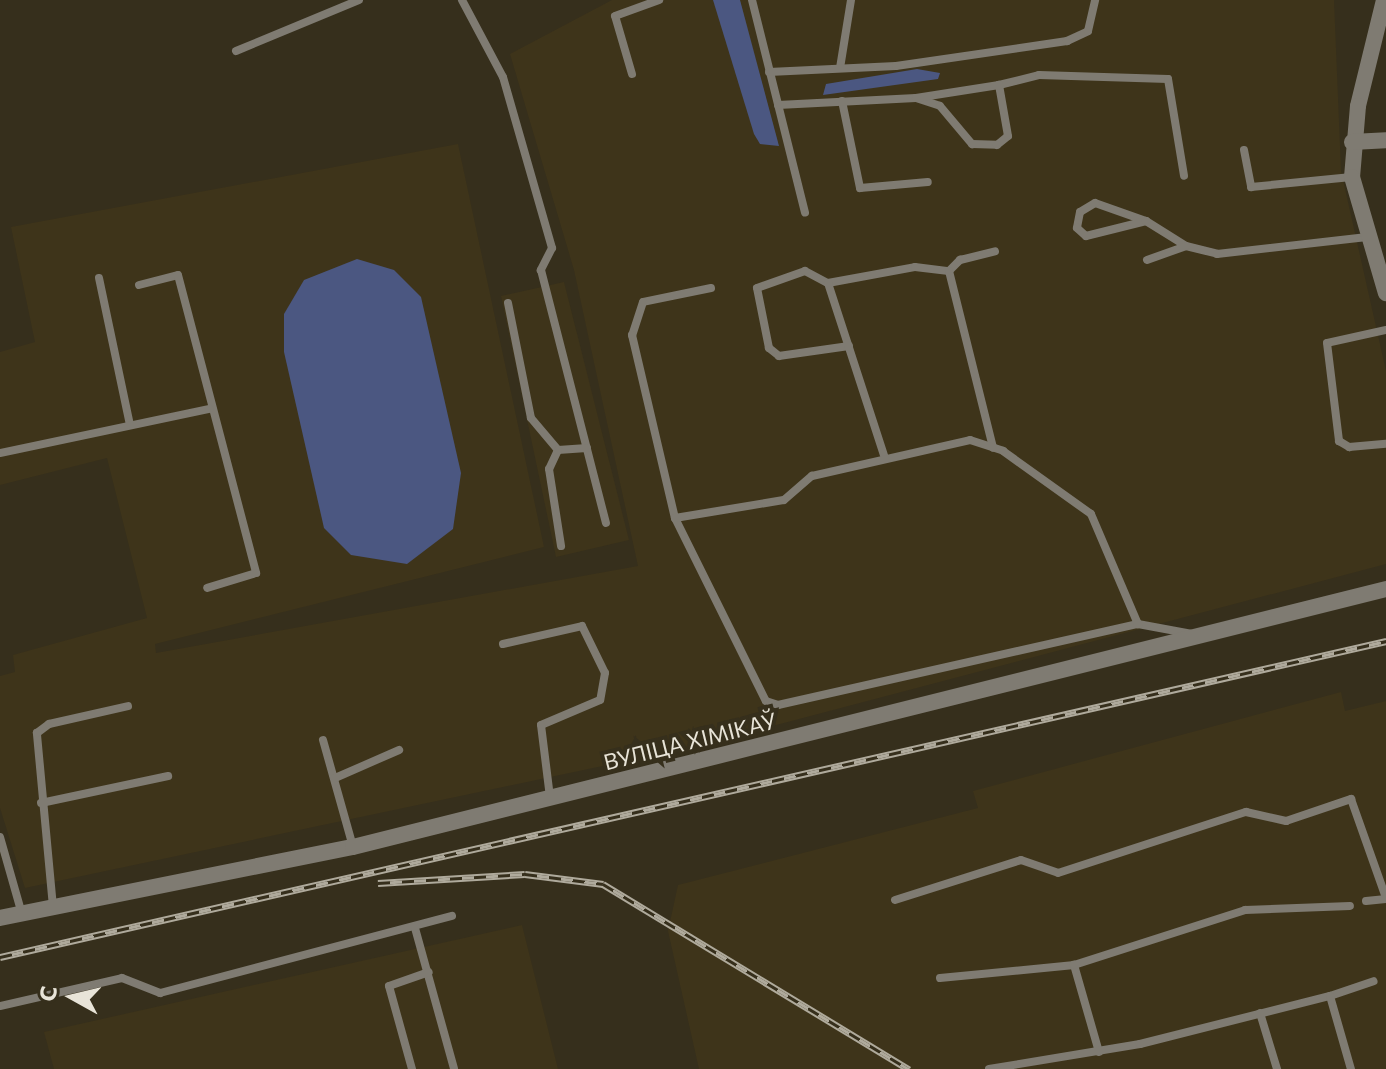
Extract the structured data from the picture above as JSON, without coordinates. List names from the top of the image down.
{
  "streets": {
    "street": ["ВУЛІЦА ХІМІКАЎ"]
  },
  "north": "left"
}
